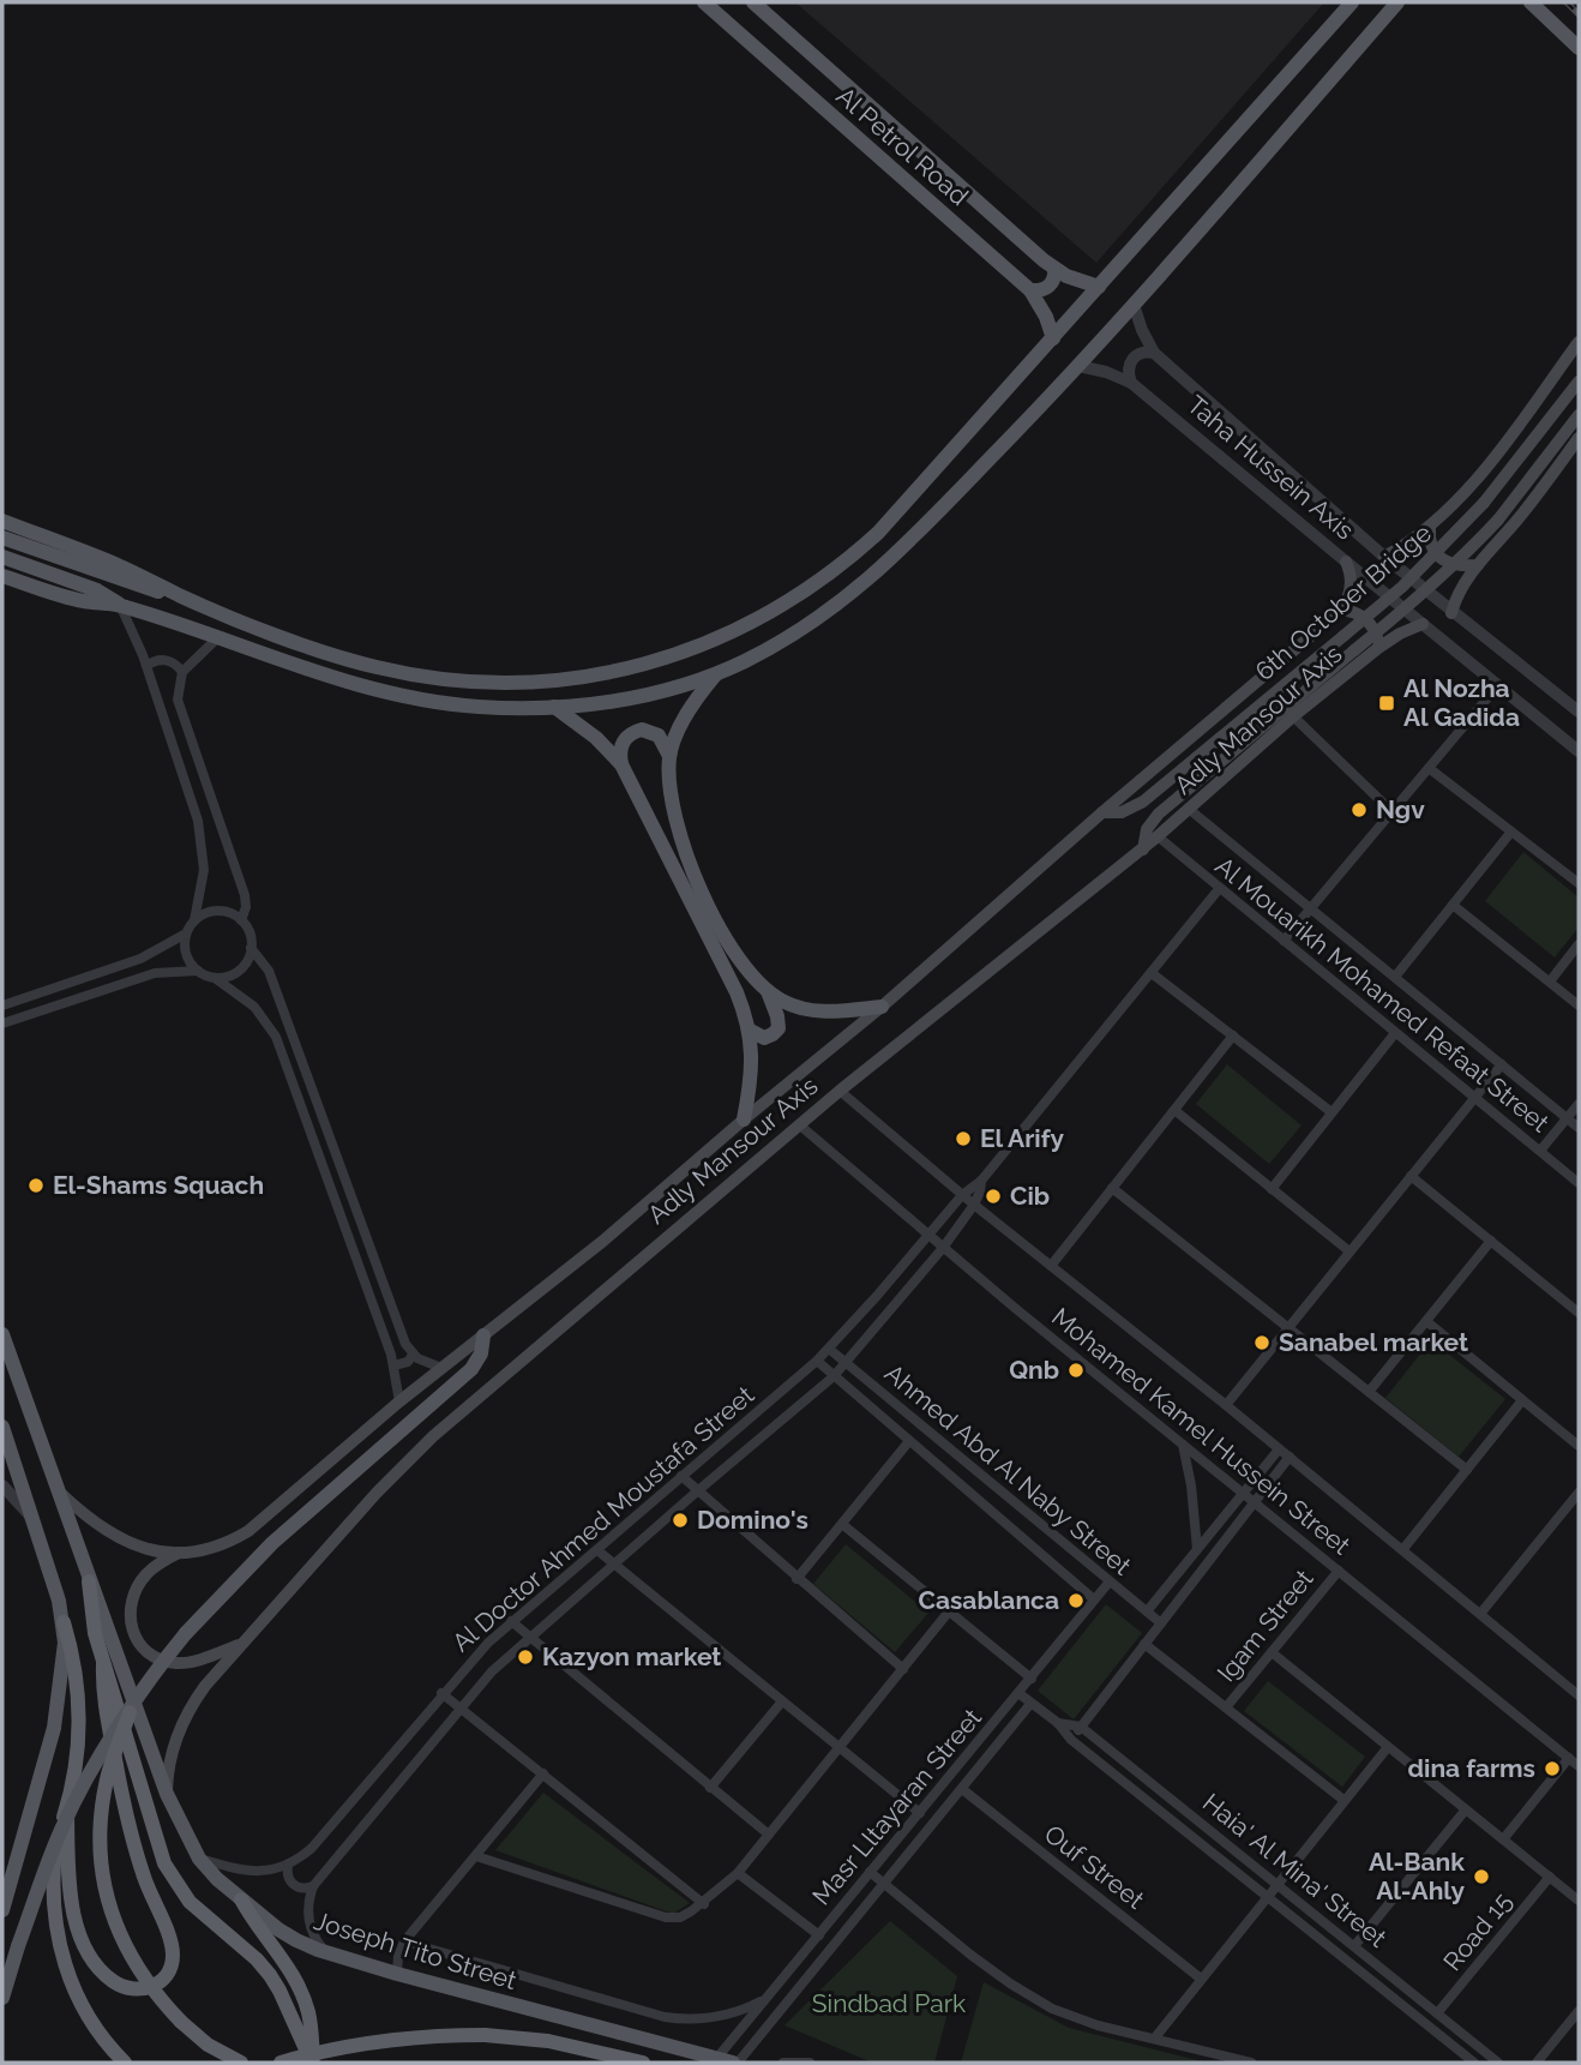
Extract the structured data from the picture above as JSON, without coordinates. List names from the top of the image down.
{
  "streets": {
    "main road": [
      "Al Petrol Road",
      "6th October Bridge",
      "Adly Mansour Axis",
      "Joseph Tito Street"
    ],
    "street": [
      "Taha Hussein Axis",
      "Al Mouarikh Mohamed Refaat Street",
      "Mohamed Kamel Hussein Street",
      "Ahmed Abd Al Naby Street",
      "Al Doctor Ahmed Moustafa Street",
      "Igam Street",
      "Masr Lltayaran Street",
      "Ouf Street",
      "Haia' Al Mina' Street",
      "Road 15"
    ]
  },
  "crossings": [
    ["Taha Hussein Axis", "Adly Mansour Axis"],
    ["6th October Bridge", "Adly Mansour Axis"],
    ["Adly Mansour Axis", "Al Mouarikh Mohamed Refaat Street"],
    ["Adly Mansour Axis", "Mohamed Kamel Hussein Street"],
    ["Adly Mansour Axis", "Joseph Tito Street"],
    ["Al Mouarikh Mohamed Refaat Street", "Al Doctor Ahmed Moustafa Street"],
    ["Mohamed Kamel Hussein Street", "Al Doctor Ahmed Moustafa Street"],
    ["Mohamed Kamel Hussein Street", "Igam Street"],
    ["Ahmed Abd Al Naby Street", "Al Doctor Ahmed Moustafa Street"],
    ["Ahmed Abd Al Naby Street", "Masr Lltayaran Street"],
    ["Masr Lltayaran Street", "Ouf Street"],
    ["Masr Lltayaran Street", "Haia' Al Mina' Street"],
    ["Masr Lltayaran Street", "Joseph Tito Street"],
    ["Haia' Al Mina' Street", "Road 15"]
  ],
  "parks": ["Sindbad Park"],
  "places": {
    "transit": ["Al Nozha Al Gadida"],
    "other": [
      "Ngv",
      "El Arify",
      "El-Shams Squach",
      "Cib",
      "Sanabel market",
      "Qnb",
      "Domino's",
      "Casablanca",
      "Kazyon market",
      "dina farms",
      "Al-Bank Al-Ahly"
    ]
  }
}
